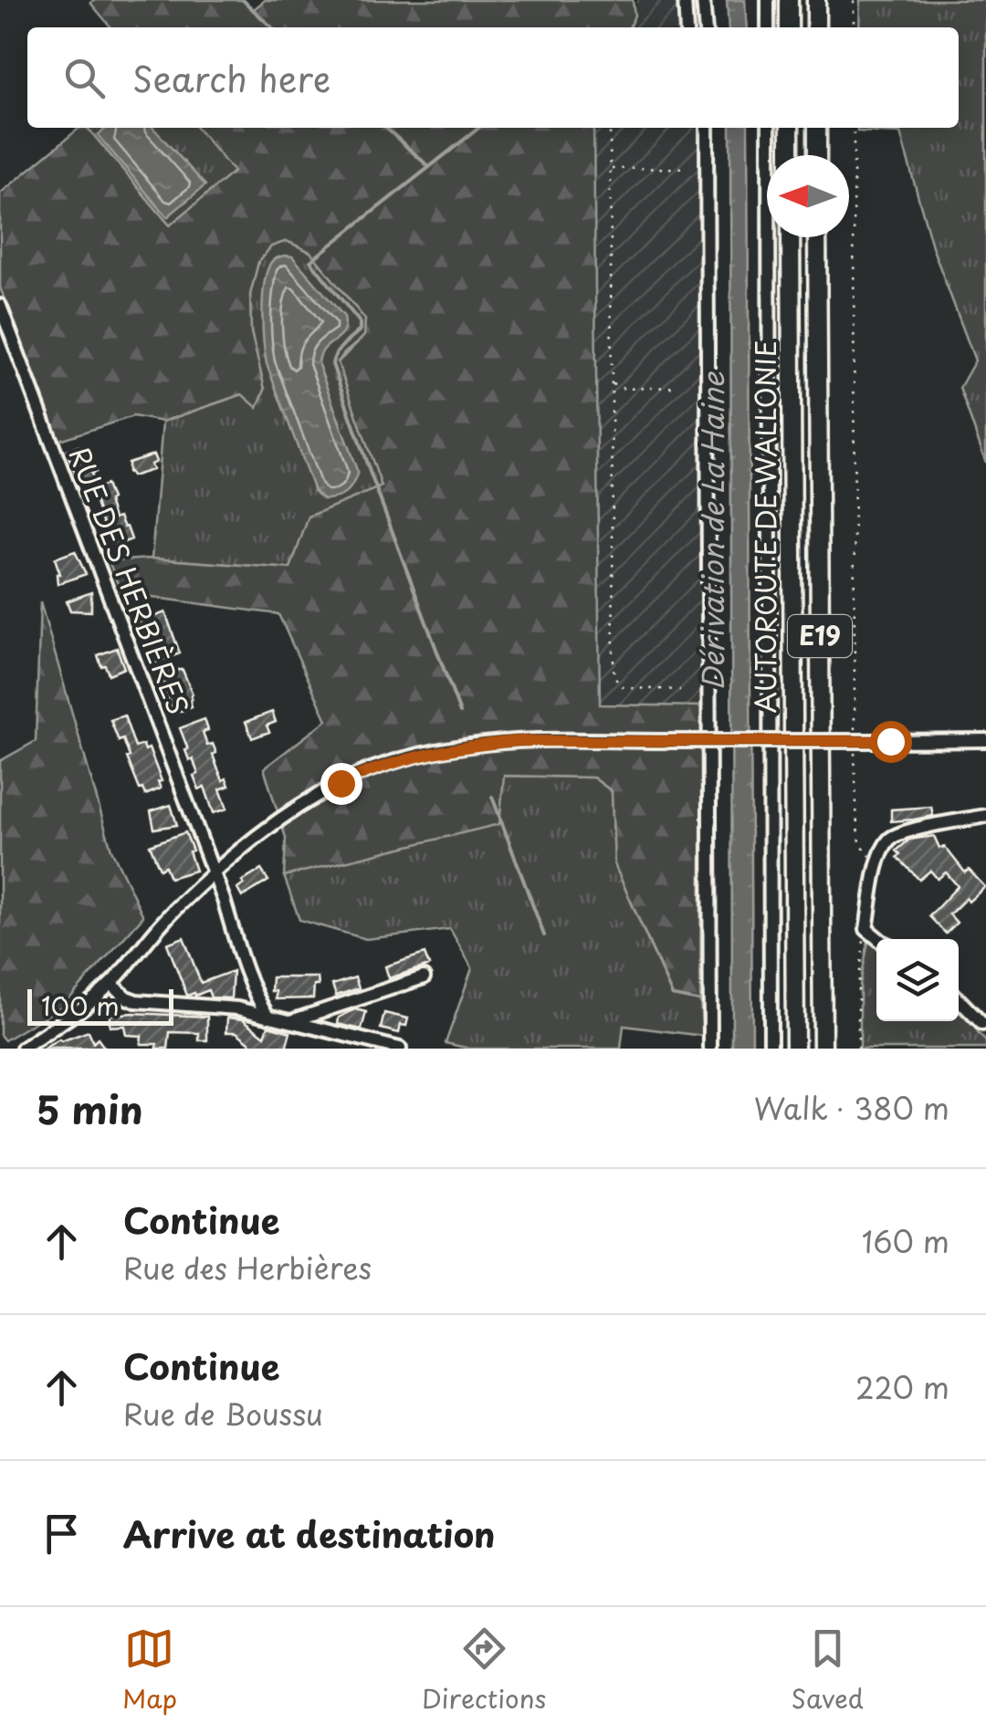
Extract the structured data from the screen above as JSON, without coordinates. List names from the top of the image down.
{
  "streets": {
    "highway": ["AUTOROUTE DE WALLONIE", "E19"],
    "street": ["RUE DES HERBIÈRES"]
  },
  "water": ["Dérivation de La Haine"],
  "scale_bar": "100 m",
  "north": "left",
  "page": {
    "search": "Search here",
    "scale": "100 m",
    "heading": ["5 min", "Walk · 380 m"],
    "list": [
      ["Continue", "Rue des Herbières", "160 m"],
      ["Continue", "Rue de Boussu", "220 m"],
      "Arrive at destination"
    ],
    "nav": ["Map", "Directions", "Saved"]
  }
}
